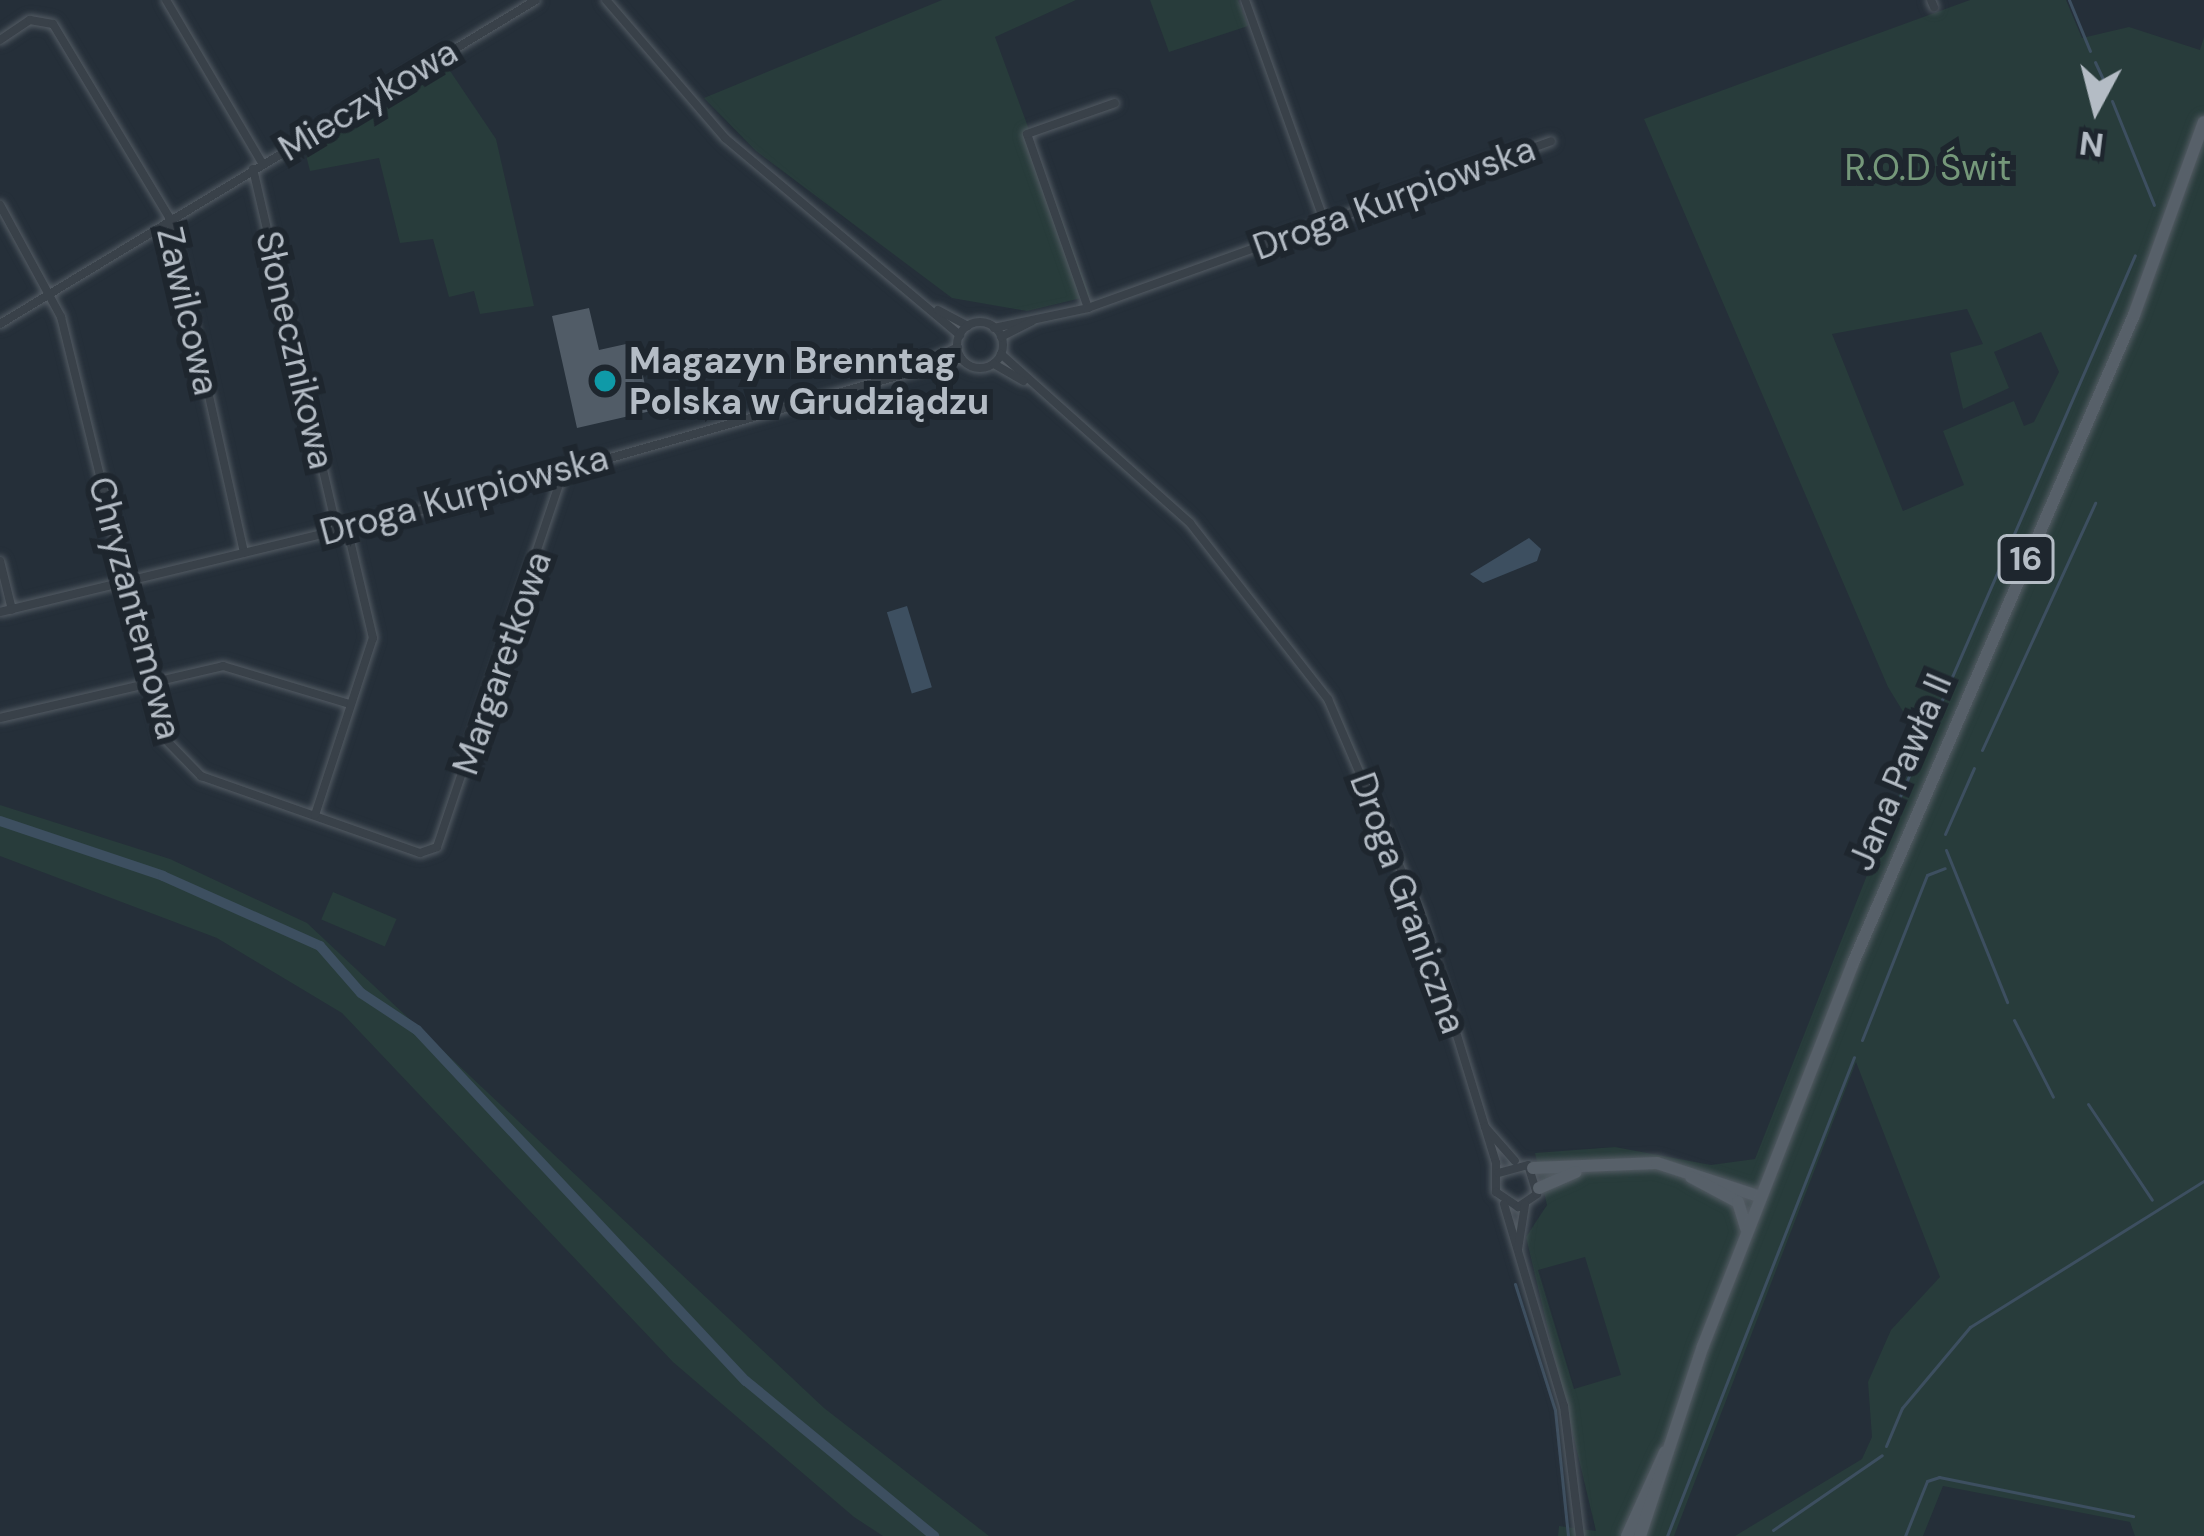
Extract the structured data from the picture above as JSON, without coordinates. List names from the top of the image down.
{
  "streets": {
    "main road": ["16", "Jana Pawła II"],
    "street": [
      "Mieczykowa",
      "Droga Kurpiowska",
      "Zawilcowa",
      "Słonecznikowa",
      "Chryzantemowa",
      "Margaretkowa",
      "Droga Graniczna"
    ]
  },
  "crossings": [
    ["Mieczykowa", "Zawilcowa"],
    ["Mieczykowa", "Słonecznikowa"],
    ["Mieczykowa", "Chryzantemowa"],
    ["Droga Kurpiowska", "Zawilcowa"],
    ["Droga Kurpiowska", "Słonecznikowa"],
    ["Droga Kurpiowska", "Chryzantemowa"],
    ["Droga Kurpiowska", "Margaretkowa"],
    ["Droga Kurpiowska", "Droga Graniczna"],
    ["Słonecznikowa", "Chryzantemowa"],
    ["Chryzantemowa", "Margaretkowa"]
  ],
  "parks": ["R.O.D Świt"],
  "places": ["Magazyn Brenntag Polska w Grudziądzu"],
  "north": "bottom"
}
